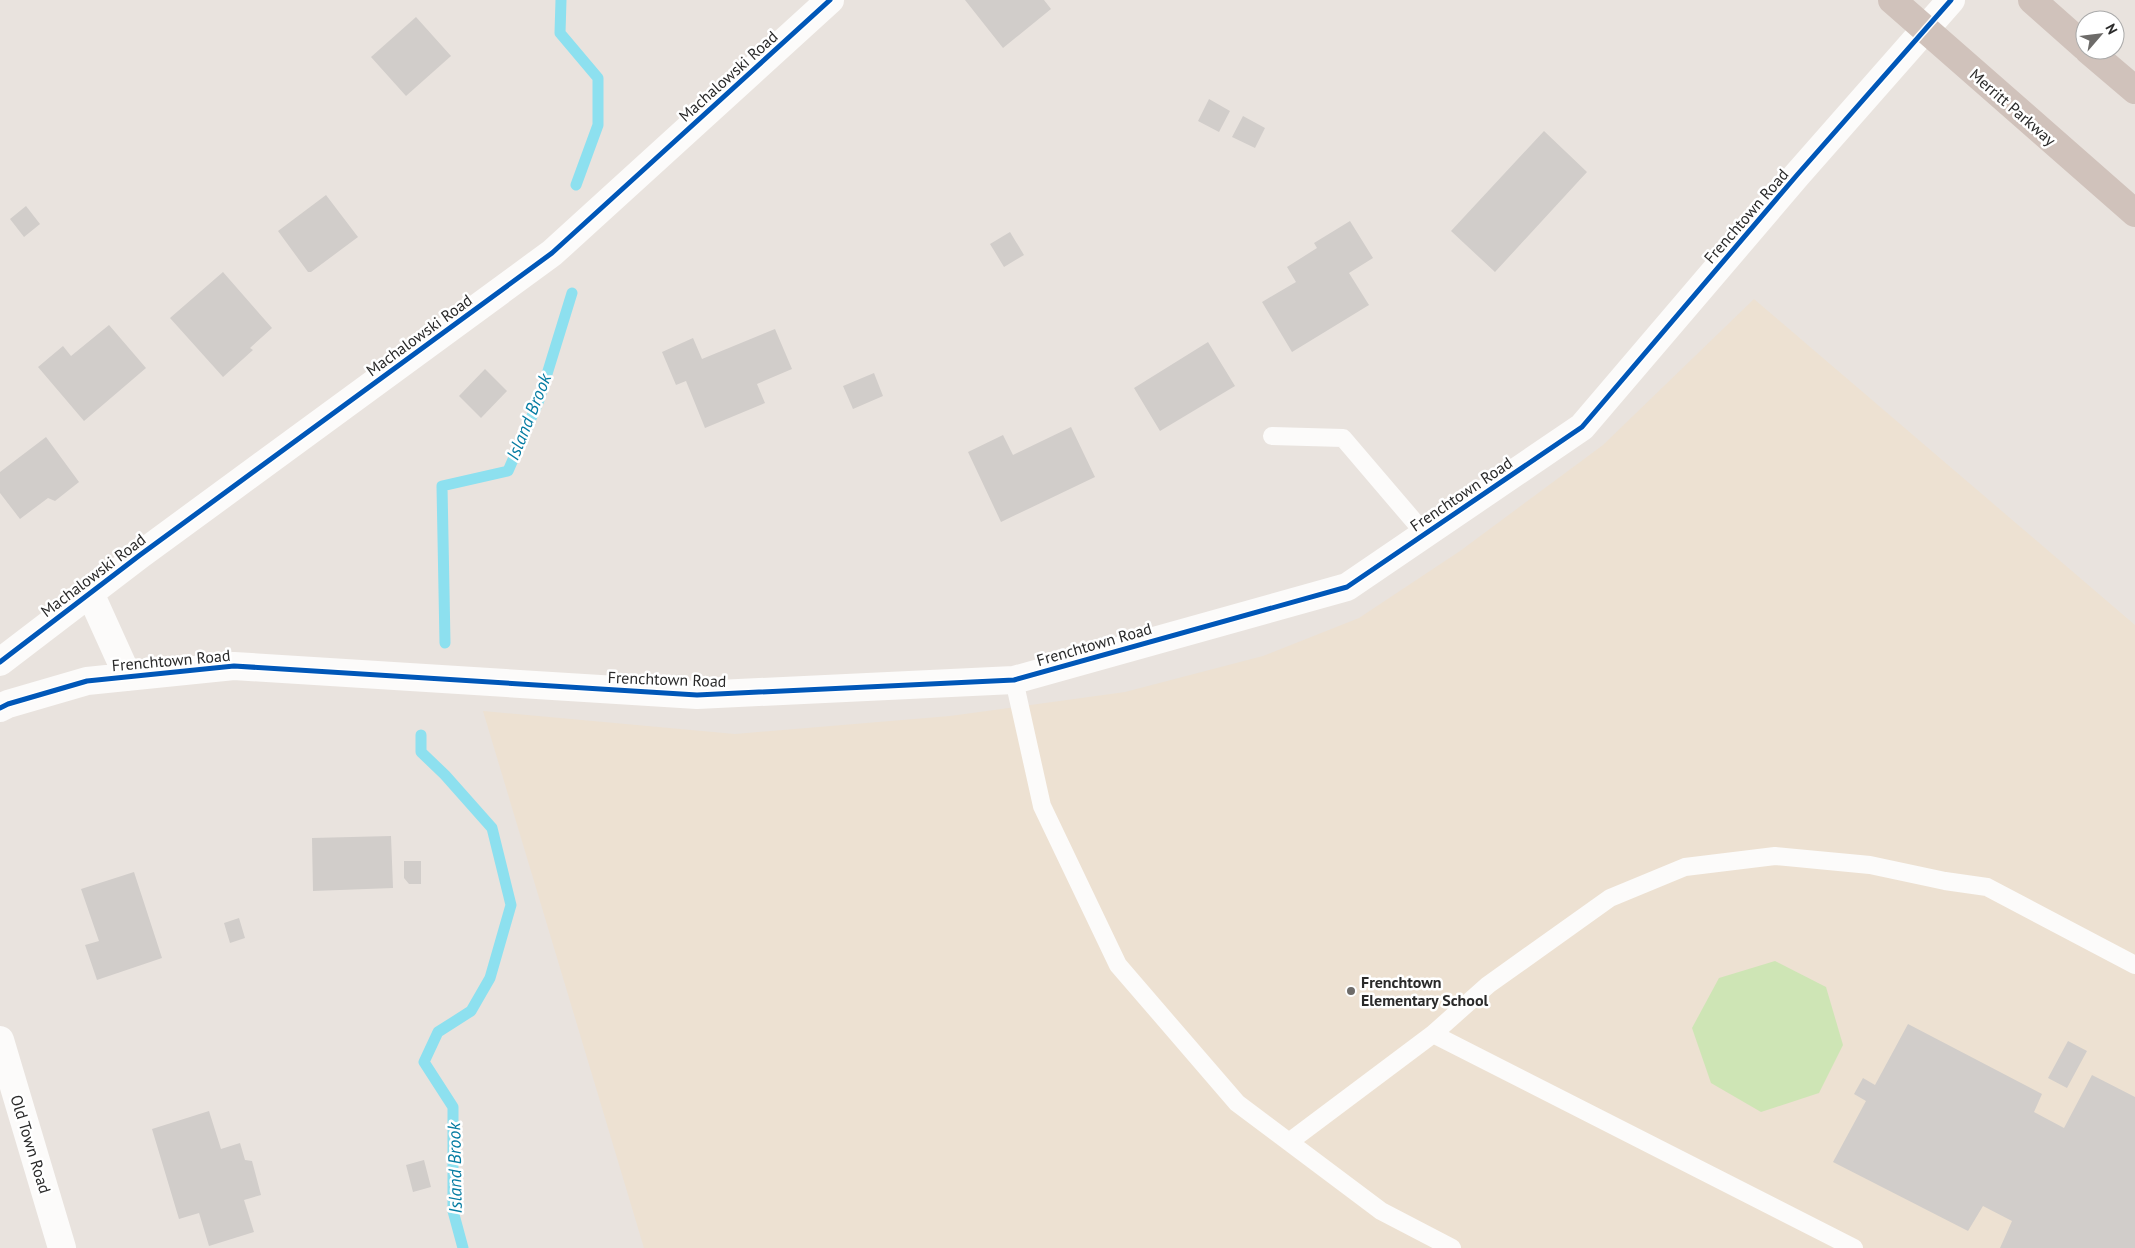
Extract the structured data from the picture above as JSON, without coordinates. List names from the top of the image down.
{
  "streets": {
    "highway": ["Merritt Parkway"],
    "street": ["Machalowski Road", "Frenchtown Road", "Old Town Road"]
  },
  "water": ["Island Brook"],
  "places": ["Frenchtown Elementary School"],
  "north": "top right"
}
